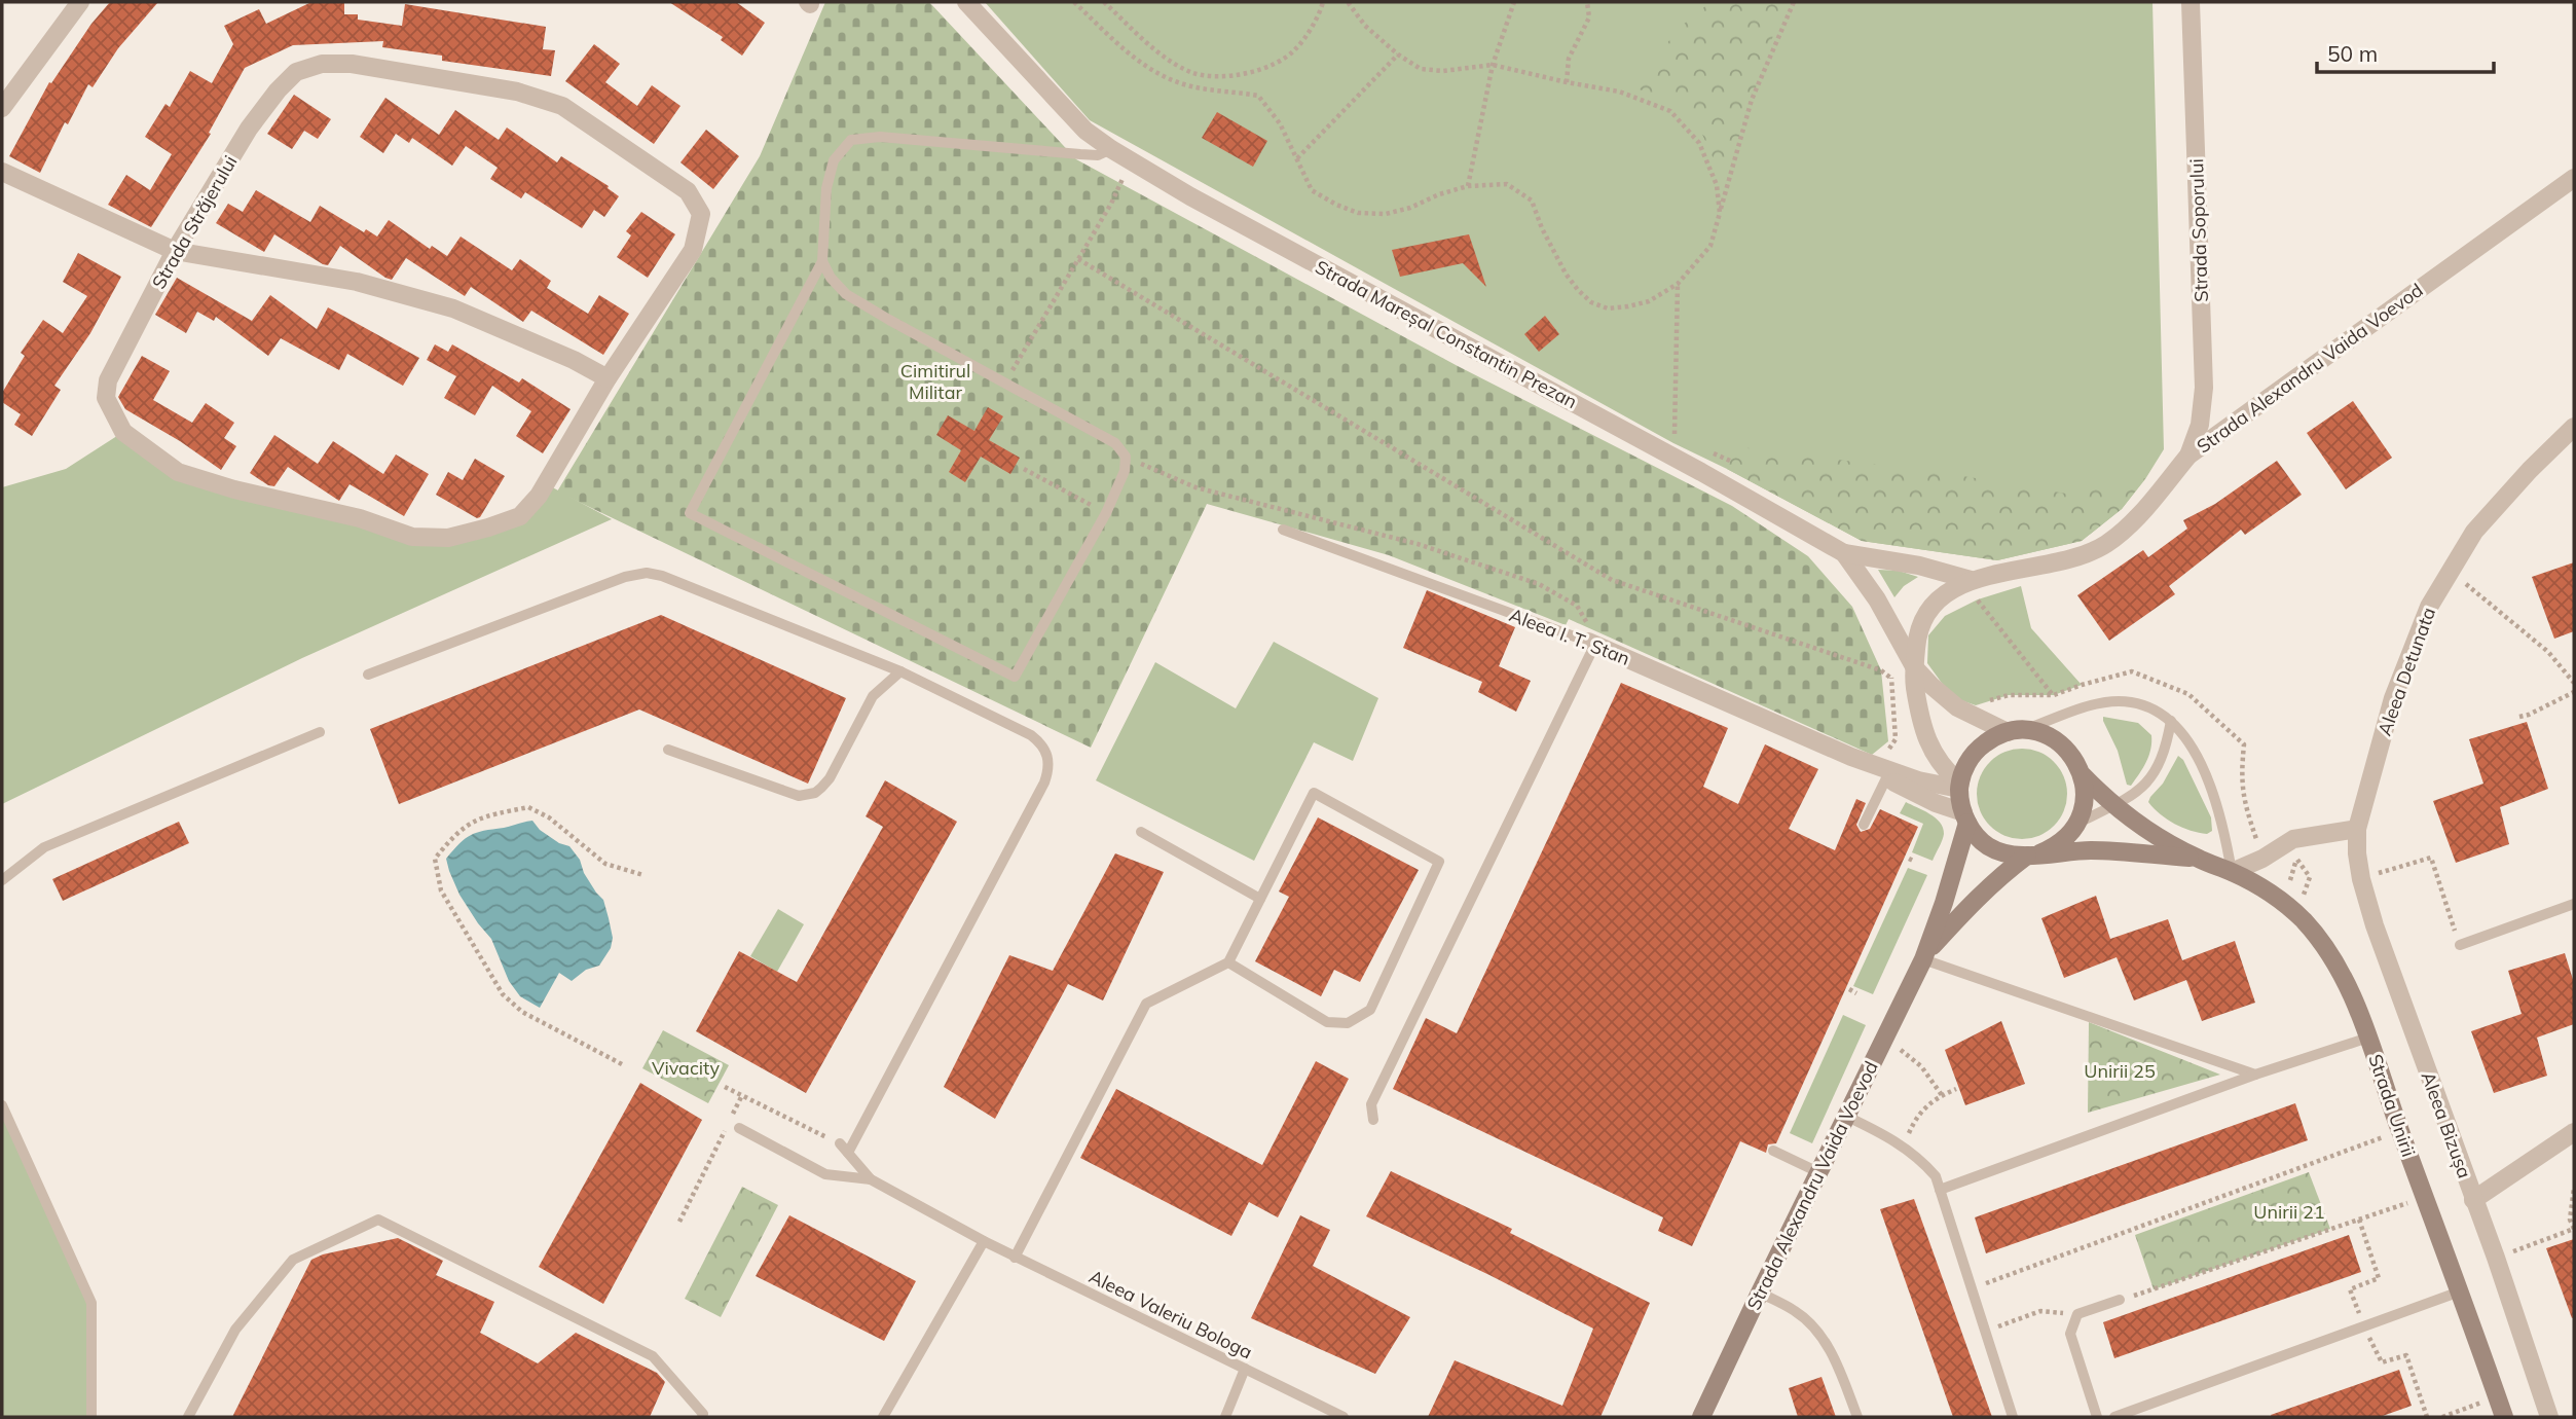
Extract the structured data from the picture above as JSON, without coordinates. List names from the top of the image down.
{
  "streets": {
    "main road": ["Strada Alexandru Vaida Voevod", "Strada Unirii"],
    "street": [
      "Strada Străjerului",
      "Strada Soporului",
      "Strada Mareșal Constantin Prezan",
      "Aleea I. T. Stan",
      "Aleea Detunata",
      "Aleea Bizușa"
    ],
    "lane": ["Aleea Valeriu Bologa"]
  },
  "crossings": [
    ["Strada Soporului", "Strada Alexandru Vaida Voevod"],
    ["Strada Mareșal Constantin Prezan", "Strada Alexandru Vaida Voevod"],
    ["Strada Mareșal Constantin Prezan", "Aleea I. T. Stan"],
    ["Strada Mareșal Constantin Prezan", "Strada Unirii"],
    ["Strada Alexandru Vaida Voevod", "Aleea I. T. Stan"],
    ["Strada Alexandru Vaida Voevod", "Strada Unirii"],
    ["Aleea I. T. Stan", "Strada Unirii"],
    ["Aleea Detunata", "Aleea Bizușa"]
  ],
  "parks": [
    "Cimitirul Militar",
    "Vivacity",
    "Unirii 25",
    "Unirii 21"
  ],
  "scale_bar": "50 m"
}
